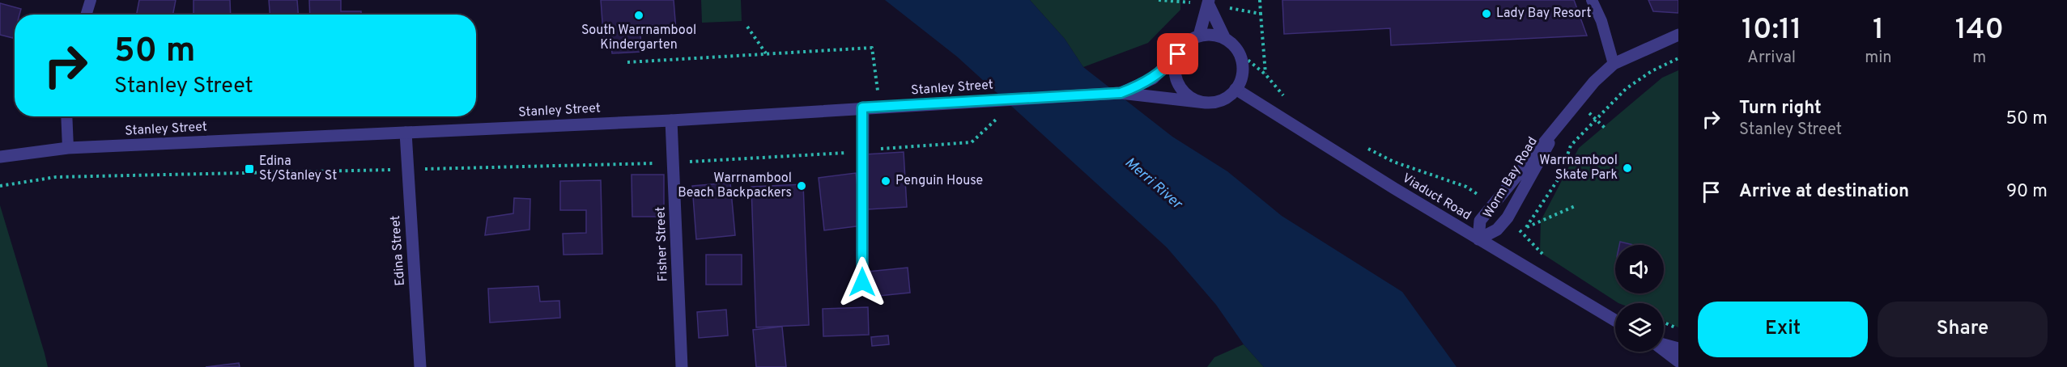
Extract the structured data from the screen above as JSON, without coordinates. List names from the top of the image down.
{
  "streets": {
    "street": [
      "Stanley Street",
      "Worm Bay Road",
      "Viaduct Road",
      "Fisher Street",
      "Edina Street"
    ]
  },
  "crossings": [
    ["Stanley Street", "Viaduct Road"],
    ["Stanley Street", "Fisher Street"],
    ["Stanley Street", "Edina Street"],
    ["Worm Bay Road", "Viaduct Road"]
  ],
  "water": ["Merri River"],
  "places": {
    "other": [
      "Lady Bay Resort",
      "South Warrnambool Kindergarten",
      "Warrnambool Skate Park",
      "Penguin House",
      "Warrnambool Beach Backpackers"
    ],
    "transit": ["Edina St/Stanley St"]
  },
  "page": {
    "eta": [
      "10:11",
      "Arrival",
      "1",
      "min",
      "140",
      "m"
    ],
    "turn": ["50 m", "Stanley Street"],
    "list": [
      {
        "name": "Turn right",
        "note": "Stanley Street",
        "value": "50 m"
      },
      {
        "name": "Arrive at destination",
        "value": "90 m"
      }
    ],
    "buttons": ["Exit", "Share"]
  }
}
